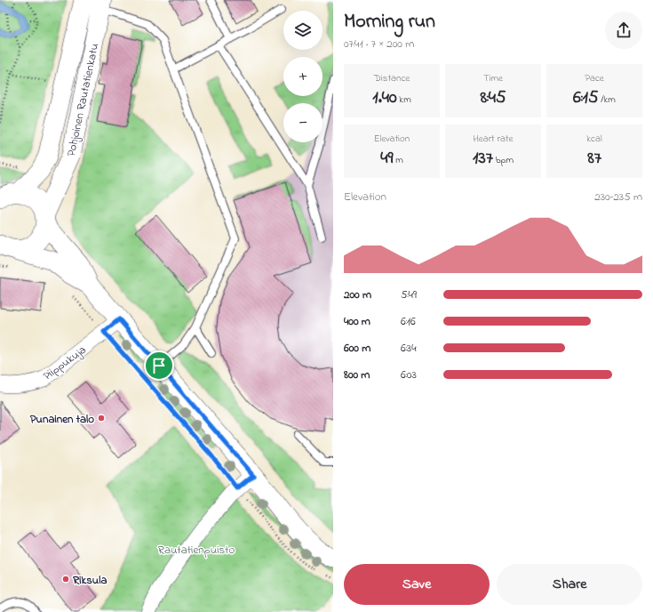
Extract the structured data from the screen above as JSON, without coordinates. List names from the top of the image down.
{
  "streets": {
    "street": ["Pohjoinen Rautatienkatu", "Piippukuja"]
  },
  "parks": ["Rautatienpuisto"],
  "places": ["Punainen talo", "Riksula"],
  "page": {
    "heading": ["Morning run", "07:41 · 7 × 200 m"],
    "map_buttons": ["+", "−"],
    "stats": [
      ["Distance", "1.40 km"],
      ["Time", "8:45"],
      ["Pace", "6:15 /km"],
      ["Elevation", "49 m"],
      ["Heart rate", "137 bpm"],
      ["kcal", "87"]
    ],
    "chart": ["Elevation", "230–235 m"],
    "list": [
      {
        "name": "200 m",
        "note": "5:49"
      },
      {
        "name": "400 m",
        "note": "6:16"
      },
      {
        "name": "600 m",
        "note": "6:34"
      },
      {
        "name": "800 m",
        "note": "6:03"
      }
    ],
    "buttons": ["Save", "Share"]
  }
}
